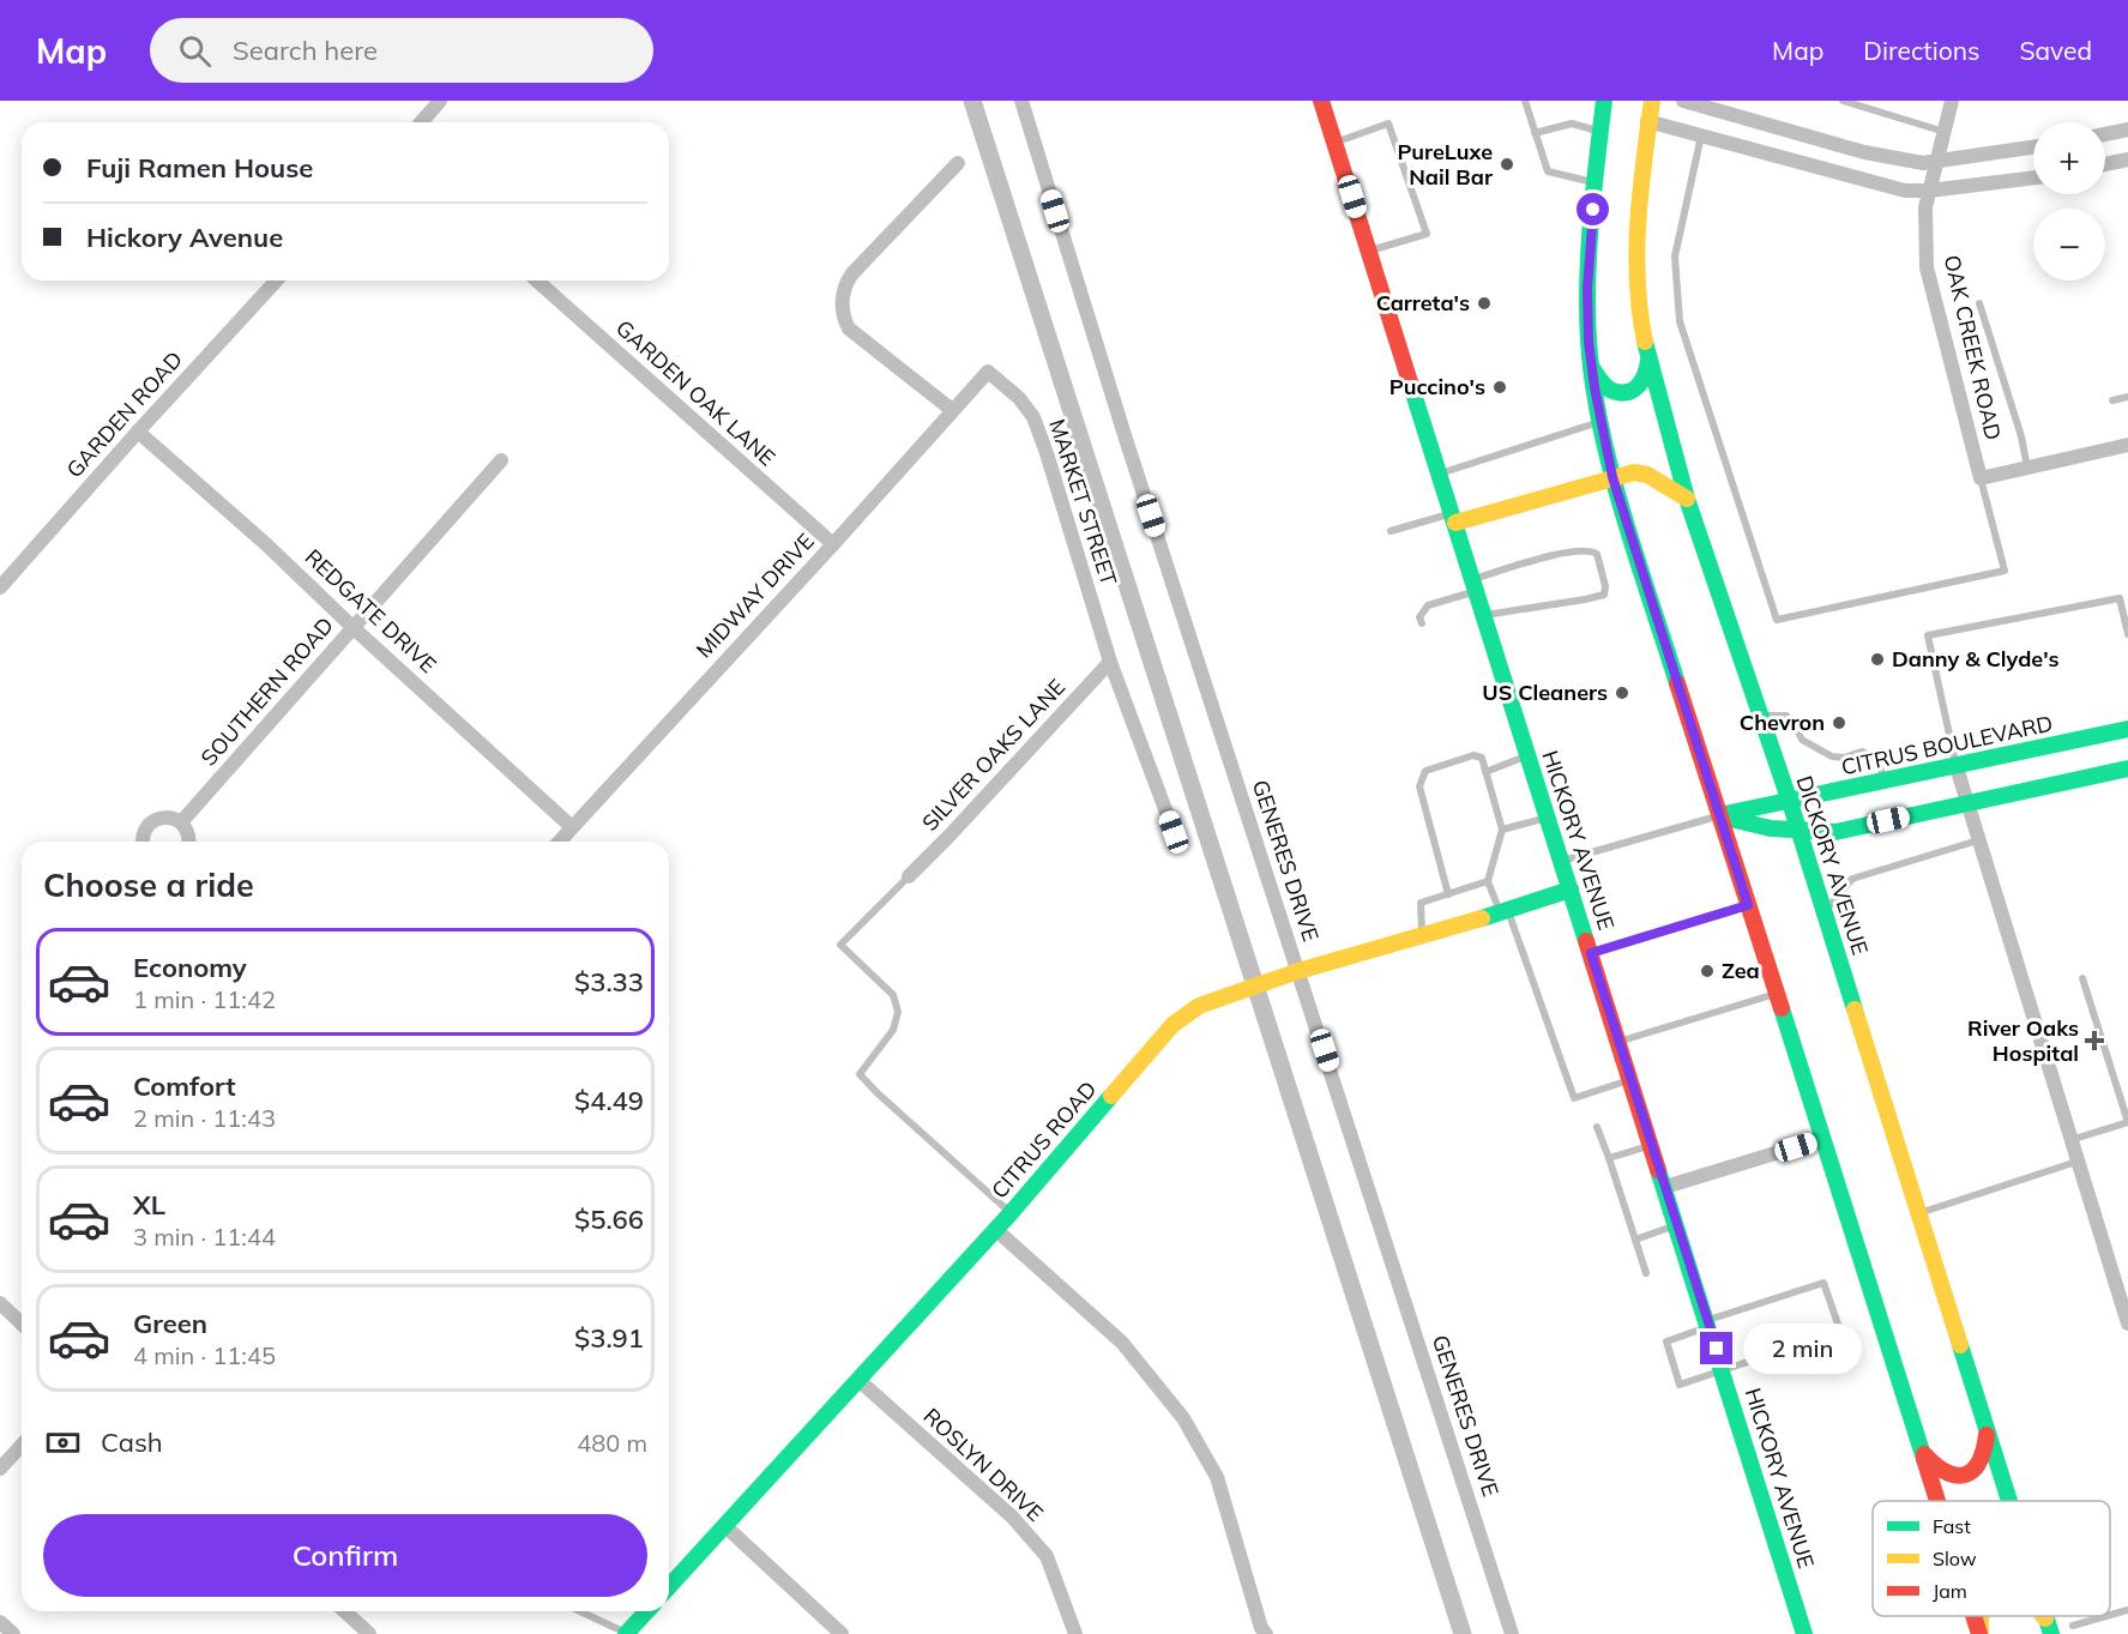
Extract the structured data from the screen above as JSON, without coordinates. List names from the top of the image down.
{
  "streets": {
    "main road": [
      "CITRUS BOULEVARD",
      "HICKORY AVENUE",
      "DICKORY AVENUE",
      "CITRUS ROAD"
    ],
    "street": [
      "OAK CREEK ROAD",
      "GARDEN OAK LANE",
      "GARDEN ROAD",
      "MARKET STREET",
      "MIDWAY DRIVE",
      "REDGATE DRIVE",
      "SOUTHERN ROAD",
      "SILVER OAKS LANE",
      "GENERES DRIVE",
      "ROSLYN DRIVE"
    ]
  },
  "crossings": [
    ["GARDEN OAK LANE", "MIDWAY DRIVE"],
    ["GARDEN ROAD", "REDGATE DRIVE"],
    ["MARKET STREET", "MIDWAY DRIVE"],
    ["MARKET STREET", "SILVER OAKS LANE"],
    ["MIDWAY DRIVE", "REDGATE DRIVE"],
    ["REDGATE DRIVE", "SOUTHERN ROAD"],
    ["CITRUS BOULEVARD", "DICKORY AVENUE"],
    ["HICKORY AVENUE", "CITRUS ROAD"],
    ["GENERES DRIVE", "CITRUS ROAD"],
    ["CITRUS ROAD", "ROSLYN DRIVE"]
  ],
  "places": {
    "other": [
      "PureLuxe Nail Bar",
      "Carreta's",
      "Puccino's",
      "Danny & Clyde's",
      "US Cleaners",
      "Chevron",
      "Zea"
    ],
    "health": ["River Oaks Hospital"]
  },
  "legend": ["Fast", "Slow", "Jam"],
  "page": {
    "header": "Map",
    "search": "Search here",
    "nav": ["Map", "Directions", "Saved"],
    "map_buttons": ["+", "−"],
    "banner": ["Fuji Ramen House", "Hickory Avenue"],
    "heading": "Choose a ride",
    "list": [
      {
        "name": "Economy",
        "note": "1 min · 11:42",
        "value": "$3.33"
      },
      {
        "name": "Comfort",
        "note": "2 min · 11:43",
        "value": "$4.49"
      },
      {
        "name": "XL",
        "note": "3 min · 11:44",
        "value": "$5.66"
      },
      {
        "name": "Green",
        "note": "4 min · 11:45",
        "value": "$3.91"
      }
    ],
    "bubble": "2 min",
    "pay": ["Cash", "480 m"],
    "buttons": "Confirm"
  }
}
